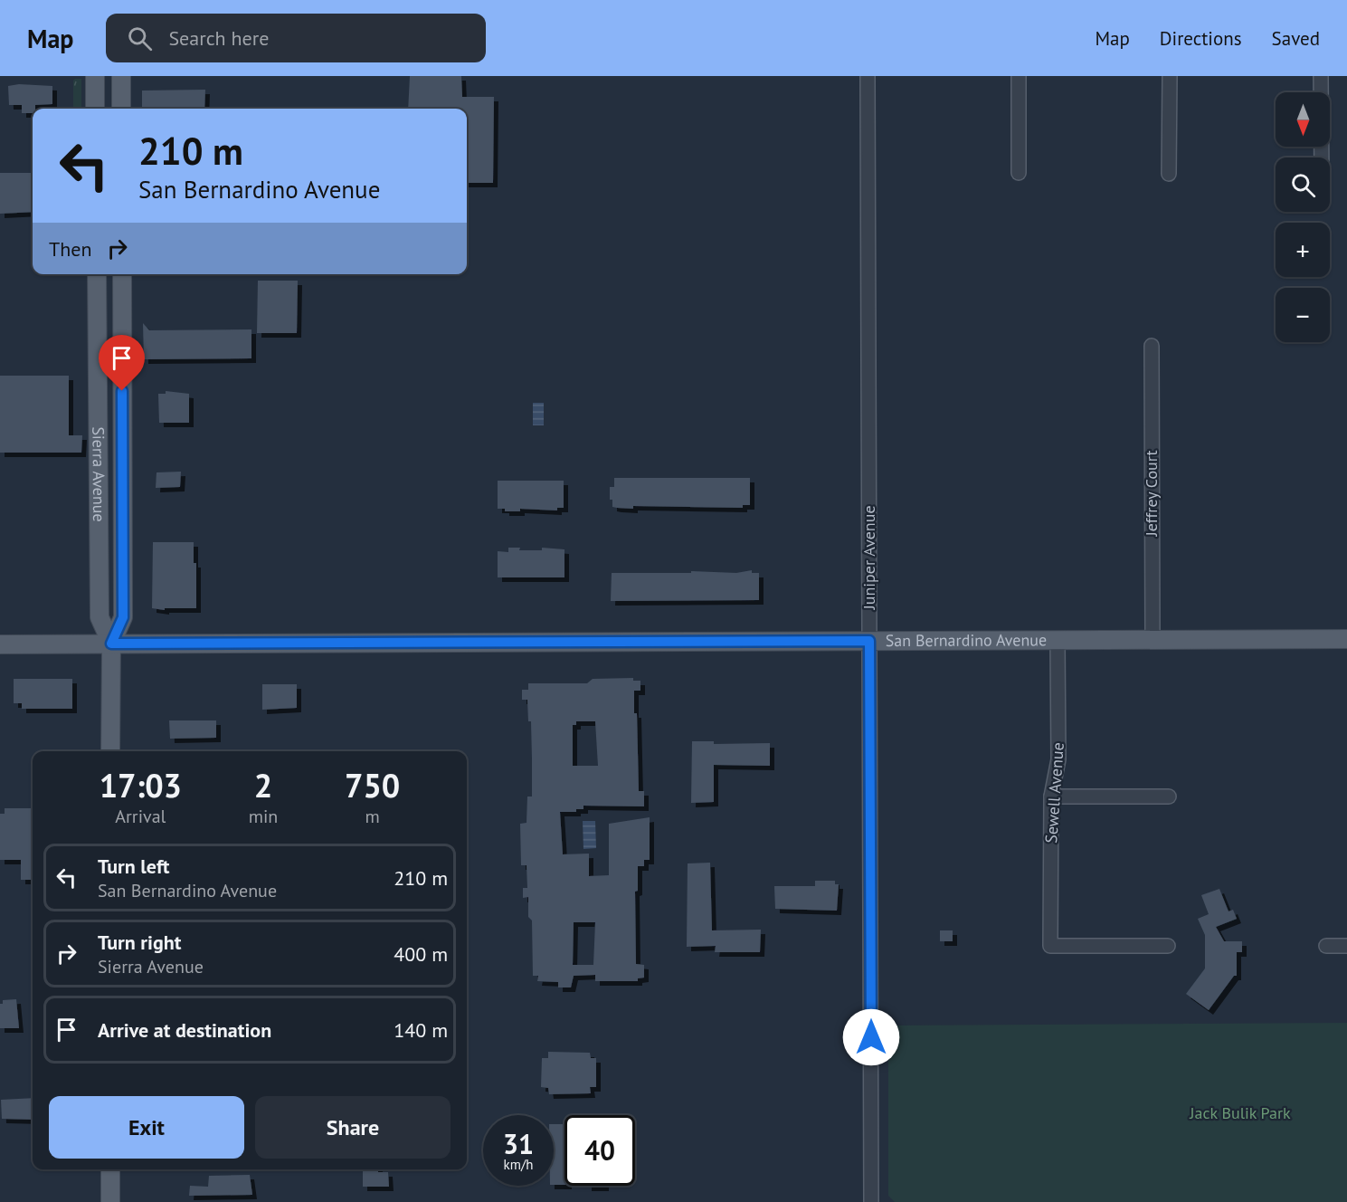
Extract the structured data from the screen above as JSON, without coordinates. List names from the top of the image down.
{
  "streets": {
    "main road": ["Sierra Avenue", "San Bernardino Avenue"],
    "street": ["Jeffrey Court", "Juniper Avenue", "Sewell Avenue"]
  },
  "crossings": [
    ["Sierra Avenue", "San Bernardino Avenue"],
    ["Jeffrey Court", "San Bernardino Avenue"],
    ["Juniper Avenue", "San Bernardino Avenue"],
    ["San Bernardino Avenue", "Sewell Avenue"]
  ],
  "parks": ["Jack Bulik Park"],
  "north": "bottom",
  "page": {
    "header": "Map",
    "search": "Search here",
    "nav": ["Map", "Directions", "Saved"],
    "map_buttons": ["+", "−"],
    "turn": ["210 m", "San Bernardino Avenue"],
    "then": "Then",
    "eta": [
      "17:03",
      "Arrival",
      "2",
      "min",
      "750",
      "m"
    ],
    "list": [
      {
        "name": "Turn left",
        "note": "San Bernardino Avenue",
        "value": "210 m"
      },
      {
        "name": "Turn right",
        "note": "Sierra Avenue",
        "value": "400 m"
      },
      {
        "name": "Arrive at destination",
        "value": "140 m"
      }
    ],
    "buttons": ["Exit", "Share"],
    "speed": "31 km/h",
    "limit": "40"
  }
}
